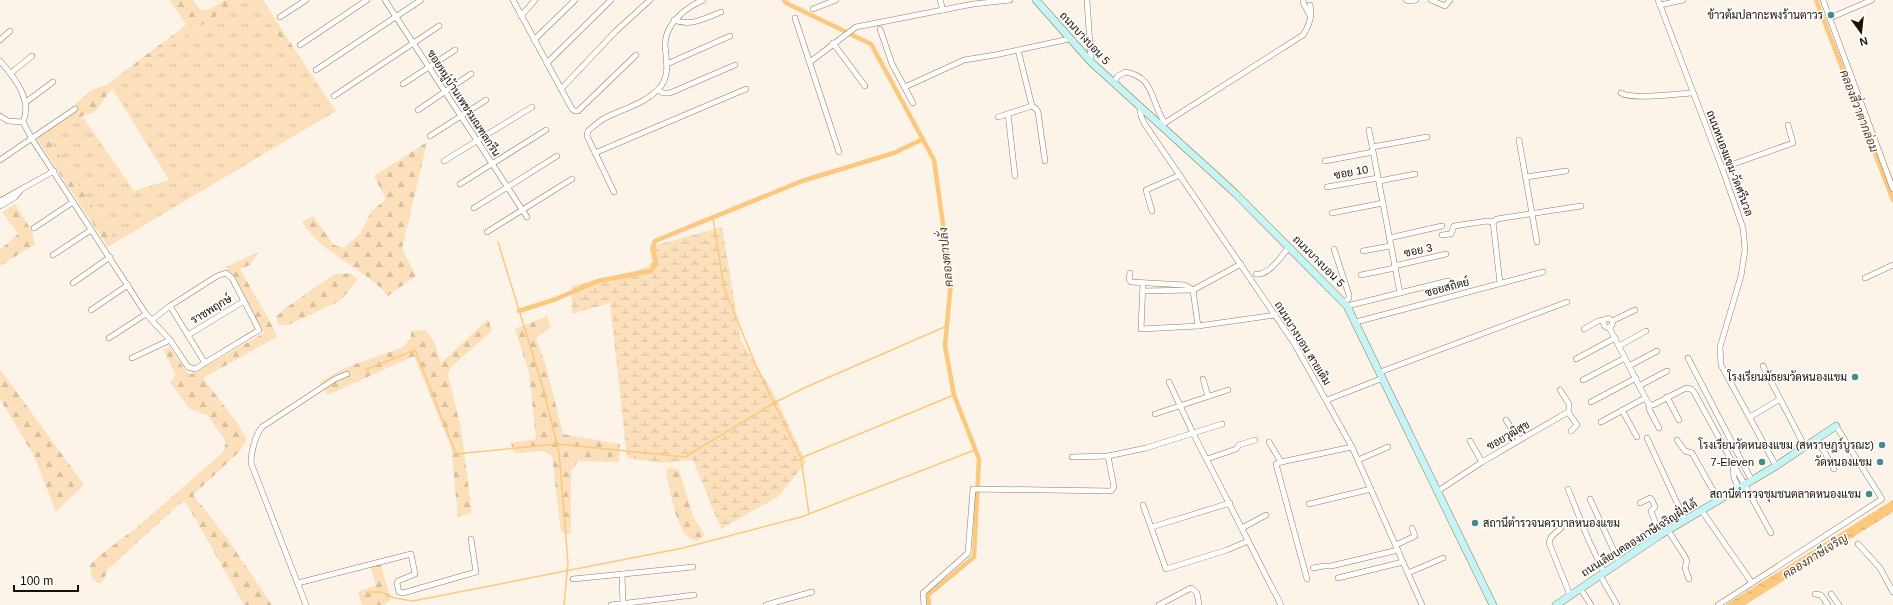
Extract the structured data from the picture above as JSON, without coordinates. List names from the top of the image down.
{
  "streets": {
    "main road": ["ถนนบางบอน 5", "ถนนเลียบคลองภาษีเจริญฝั่งใต้"],
    "street": [
      "ซอยหมู่บ้านเพชรมณฑลกรีน",
      "ถนนหนองแขม-วัดศรีนวล",
      "ซอย 10",
      "ซอย 3",
      "ซอยสถิตย์",
      "ราชพฤกษ์",
      "ถนนบางบอน สายเดิม",
      "ซอยวุฒิสุข"
    ]
  },
  "crossings": [
    ["ถนนบางบอน 5", "ซอยสถิตย์"],
    ["ถนนบางบอน 5", "ถนนบางบอน สายเดิม"],
    ["ถนนบางบอน 5", "ซอยวุฒิสุข"],
    ["ถนนหนองแขม-วัดศรีนวล", "ถนนเลียบคลองภาษีเจริญฝั่งใต้"]
  ],
  "water": ["คลองสี่วาตากล่อม", "คลองตาปลั่ง", "คลองภาษีเจริญ"],
  "places": [
    "ข้าวต้มปลากะพงร้านตาวร",
    "โรงเรียนมัธยมวัดหนองแขม",
    "โรงเรียนวัดหนองแขม (สหราษฎร์บูรณะ)",
    "7-Eleven",
    "วัดหนองแขม",
    "สถานีตำรวจชุมชนตลาดหนองแขม",
    "สถานีตำรวจนครบาลหนองแขม"
  ],
  "scale_bar": "100 m",
  "north": "bottom"
}
